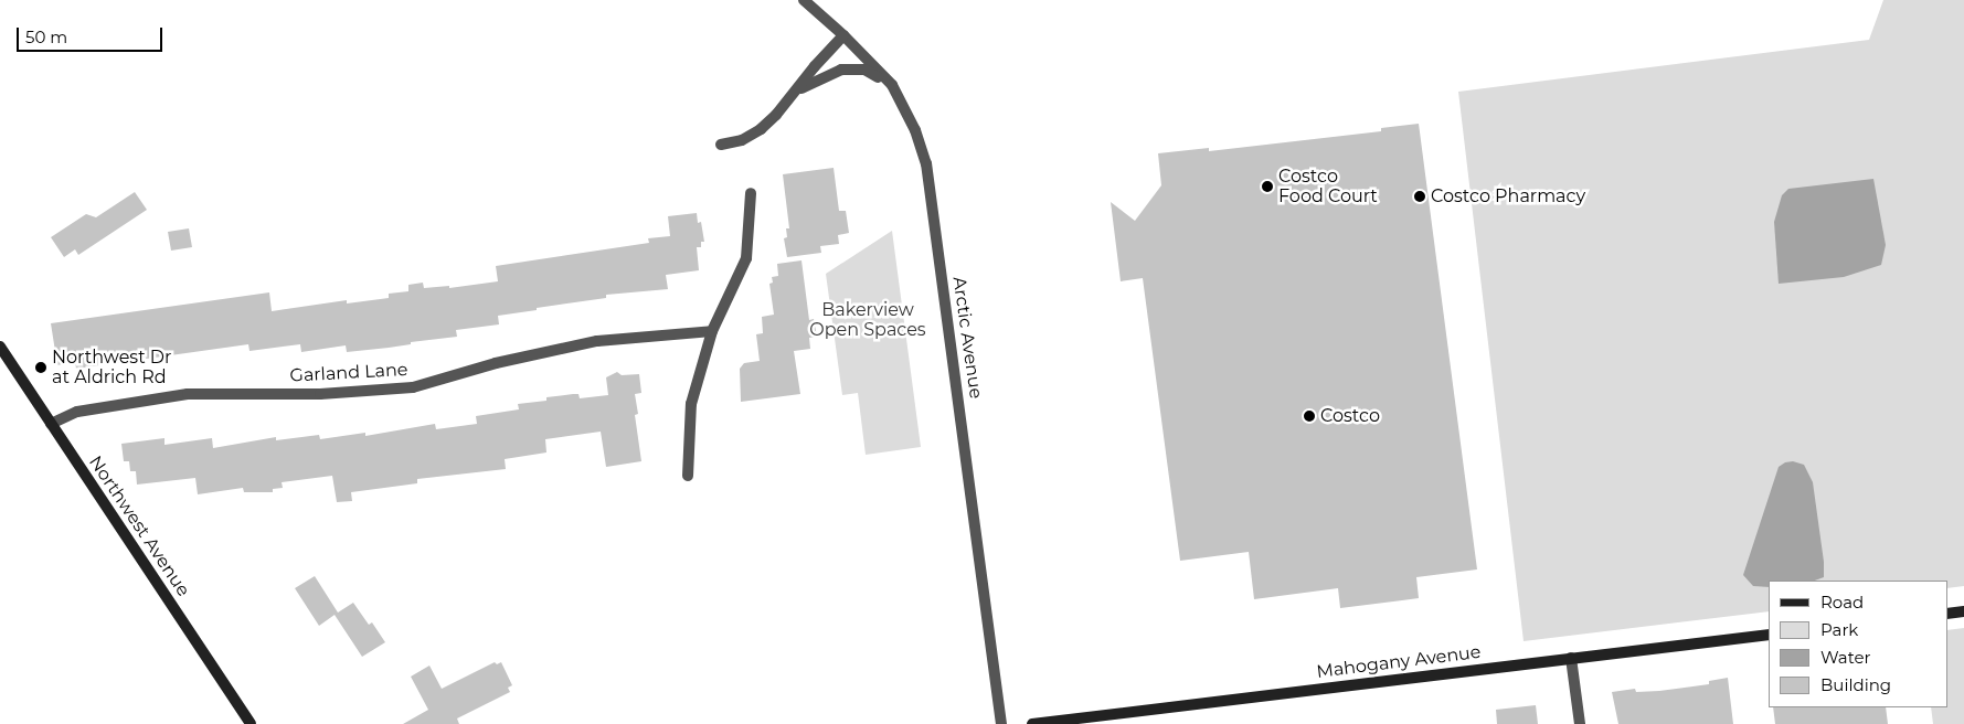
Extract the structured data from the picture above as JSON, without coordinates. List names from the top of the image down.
{
  "streets": {
    "street": [
      "Arctic Avenue",
      "Garland Lane",
      "Northwest Avenue",
      "Mahogany Avenue"
    ]
  },
  "crossings": [
    ["Garland Lane", "Northwest Avenue"]
  ],
  "parks": ["Bakerview Open Spaces"],
  "places": [
    "Costco Food Court",
    "Costco Pharmacy",
    "Northwest Dr at Aldrich Rd",
    "Costco"
  ],
  "legend": [
    "Road",
    "Park",
    "Water",
    "Building"
  ],
  "scale_bar": "50 m"
}
